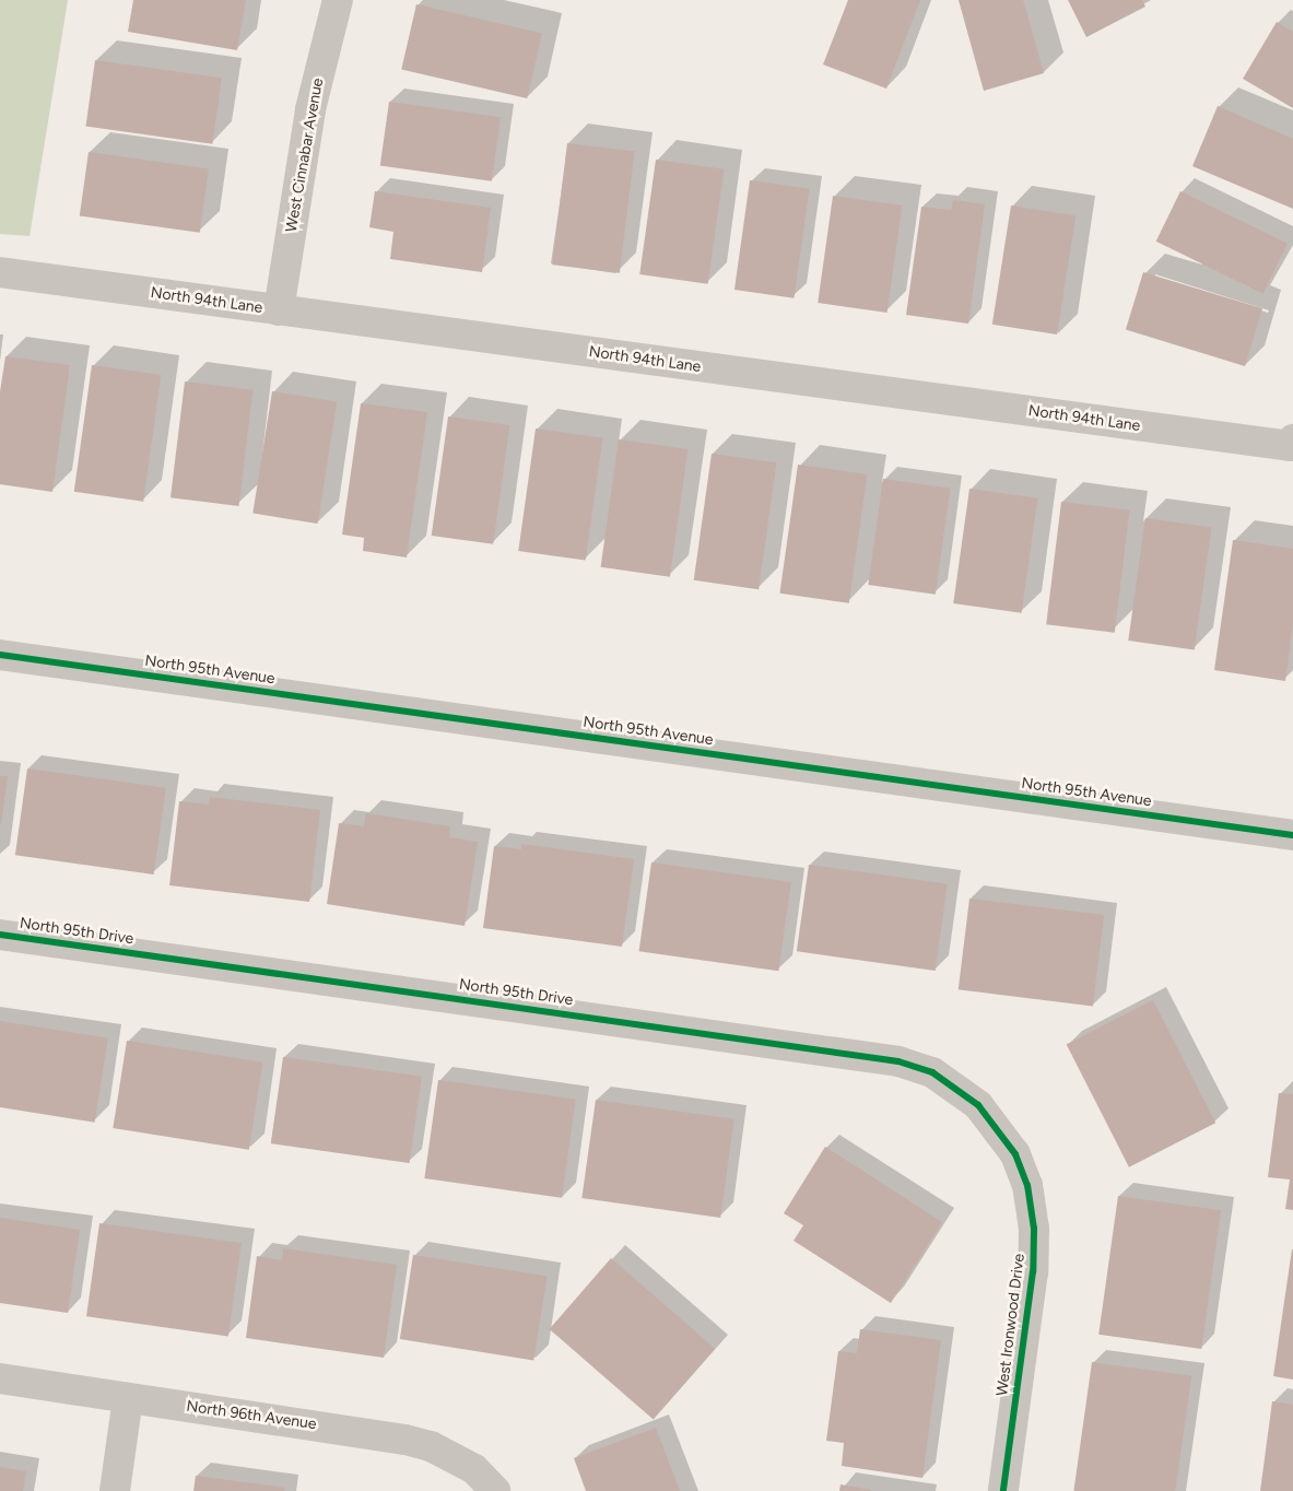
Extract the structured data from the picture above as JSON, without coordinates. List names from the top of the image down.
{
  "streets": {
    "street": [
      "West Cinnabar Avenue",
      "North 94th Lane",
      "North 95th Avenue",
      "North 95th Drive",
      "West Ironwood Drive",
      "North 96th Avenue"
    ]
  },
  "crossings": [
    ["West Cinnabar Avenue", "North 94th Lane"],
    ["North 95th Drive", "West Ironwood Drive"]
  ]
}
